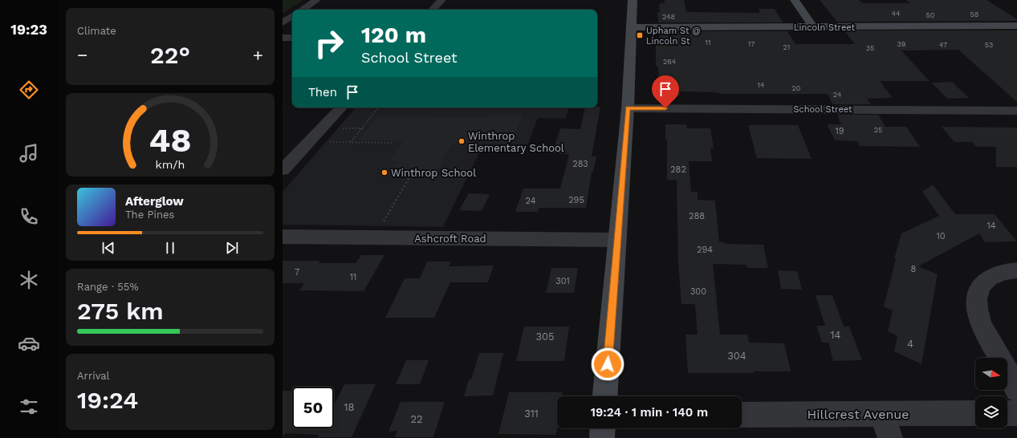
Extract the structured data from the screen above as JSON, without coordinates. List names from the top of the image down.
{
  "streets": {
    "street": [
      "Lincoln Street",
      "School Street",
      "Ashcroft Road",
      "Hillcrest Avenue"
    ]
  },
  "places": {
    "transit": ["Upham St @ Lincoln St"],
    "other": ["Winthrop Elementary School", "Winthrop School"]
  },
  "house_numbers": [
    "44",
    "58",
    "50",
    "248",
    "11",
    "17",
    "39",
    "47",
    "53",
    "21",
    "35",
    "264",
    "14",
    "20",
    "24",
    "25",
    "19",
    "283",
    "282",
    "295",
    "24",
    "288",
    "14",
    "10",
    "294",
    "8",
    "7",
    "11",
    "301",
    "300",
    "14",
    "305",
    "4",
    "304",
    "18",
    "311",
    "22"
  ],
  "north": "right",
  "page": {
    "tabs": "19:23",
    "tile": [
      "Climate",
      ["Range · 55%", "275 km"],
      ["Arrival", "19:24"]
    ],
    "turn": ["120 m", "School Street"],
    "heat": ["−", "22°", "+"],
    "then": "Then",
    "song": ["Afterglow", "The Pines"],
    "limit": "50",
    "trip": "19:24 · 1 min · 140 m",
    "gauge": ["48", "km/h"]
  }
}
